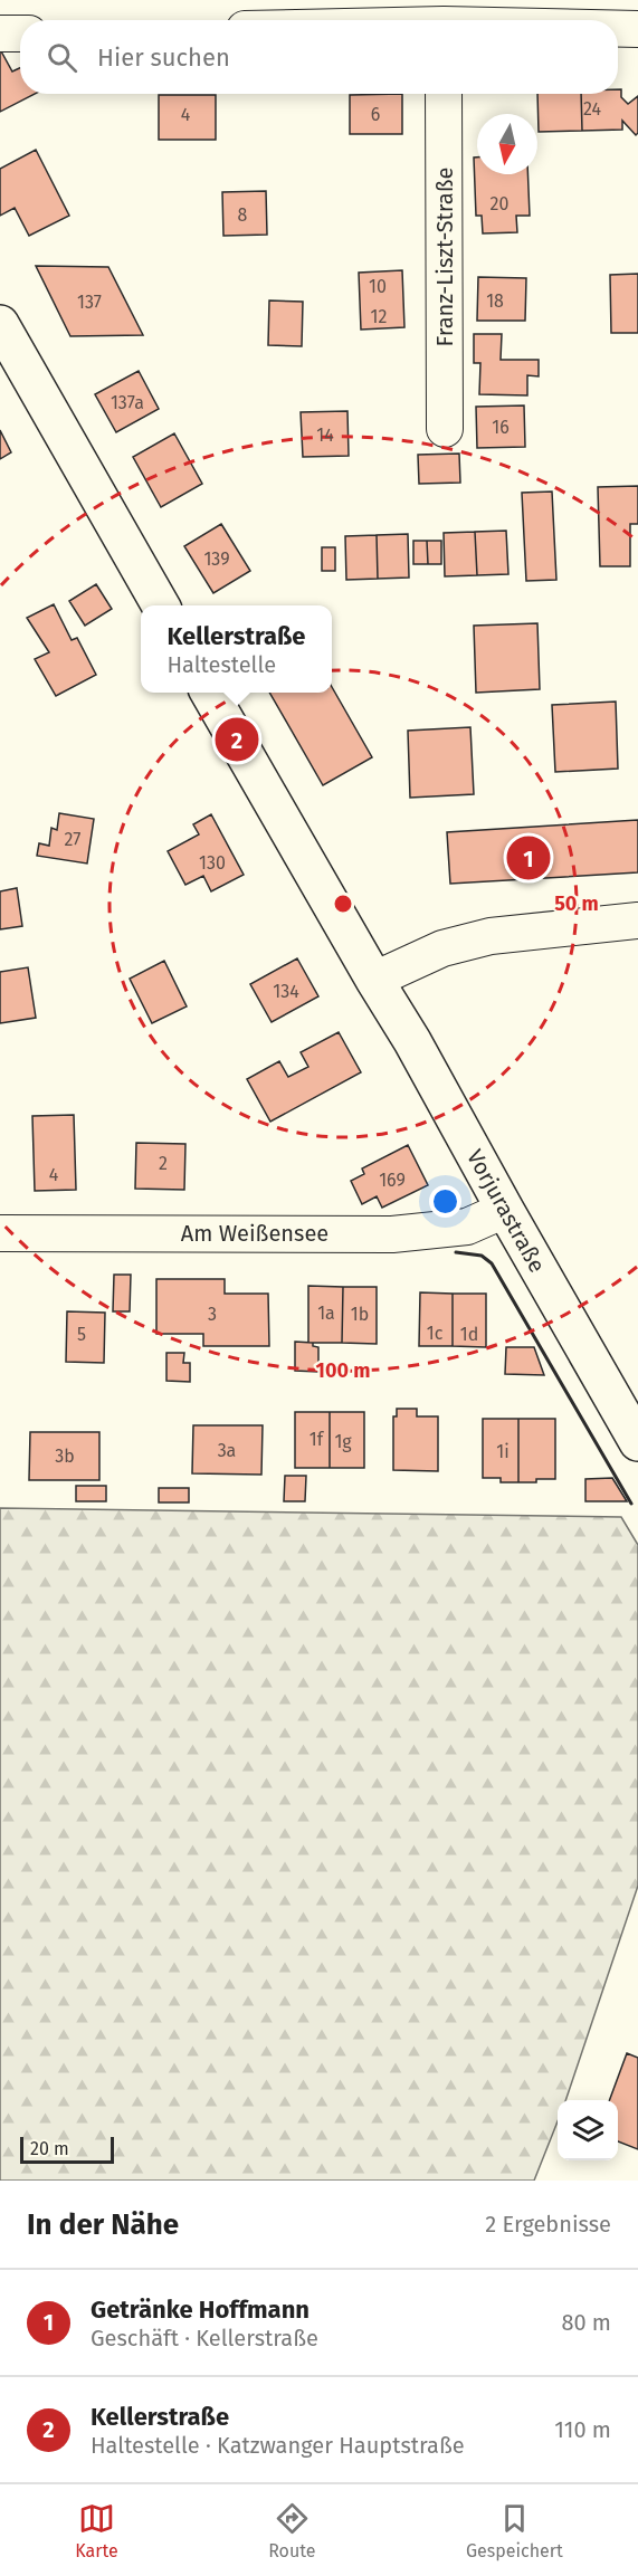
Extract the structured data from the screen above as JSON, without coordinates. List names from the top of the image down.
{
  "streets": {
    "main road": ["Vorjurastraße"],
    "street": ["Franz-Liszt-Straße", "Am Weißensee"]
  },
  "crossings": [
    ["Vorjurastraße", "Am Weißensee"]
  ],
  "house_numbers": [
    "24",
    "4",
    "6",
    "20",
    "8",
    "10",
    "18",
    "137",
    "12",
    "137a",
    "16",
    "14",
    "139",
    "27",
    "130",
    "134",
    "2",
    "4",
    "169",
    "1a",
    "3",
    "1b",
    "1c",
    "5",
    "1d",
    "1f",
    "1g",
    "3a",
    "1i",
    "3b"
  ],
  "scale_bar": "20 m",
  "north": "bottom",
  "page": {
    "search": "Hier suchen",
    "popup": ["Kellerstraße", "Haltestelle"],
    "pins": ["2", "1"],
    "scale": "20 m",
    "heading": ["In der Nähe", "2 Ergebnisse"],
    "list": [
      {
        "mark": "1",
        "name": "Getränke Hoffmann",
        "note": "Geschäft · Kellerstraße",
        "value": "80 m"
      },
      {
        "mark": "2",
        "name": "Kellerstraße",
        "note": "Haltestelle · Katzwanger Hauptstraße",
        "value": "110 m"
      }
    ],
    "nav": ["Karte", "Route", "Gespeichert"]
  },
  "rings": ["50 m", "100 m"]
}
